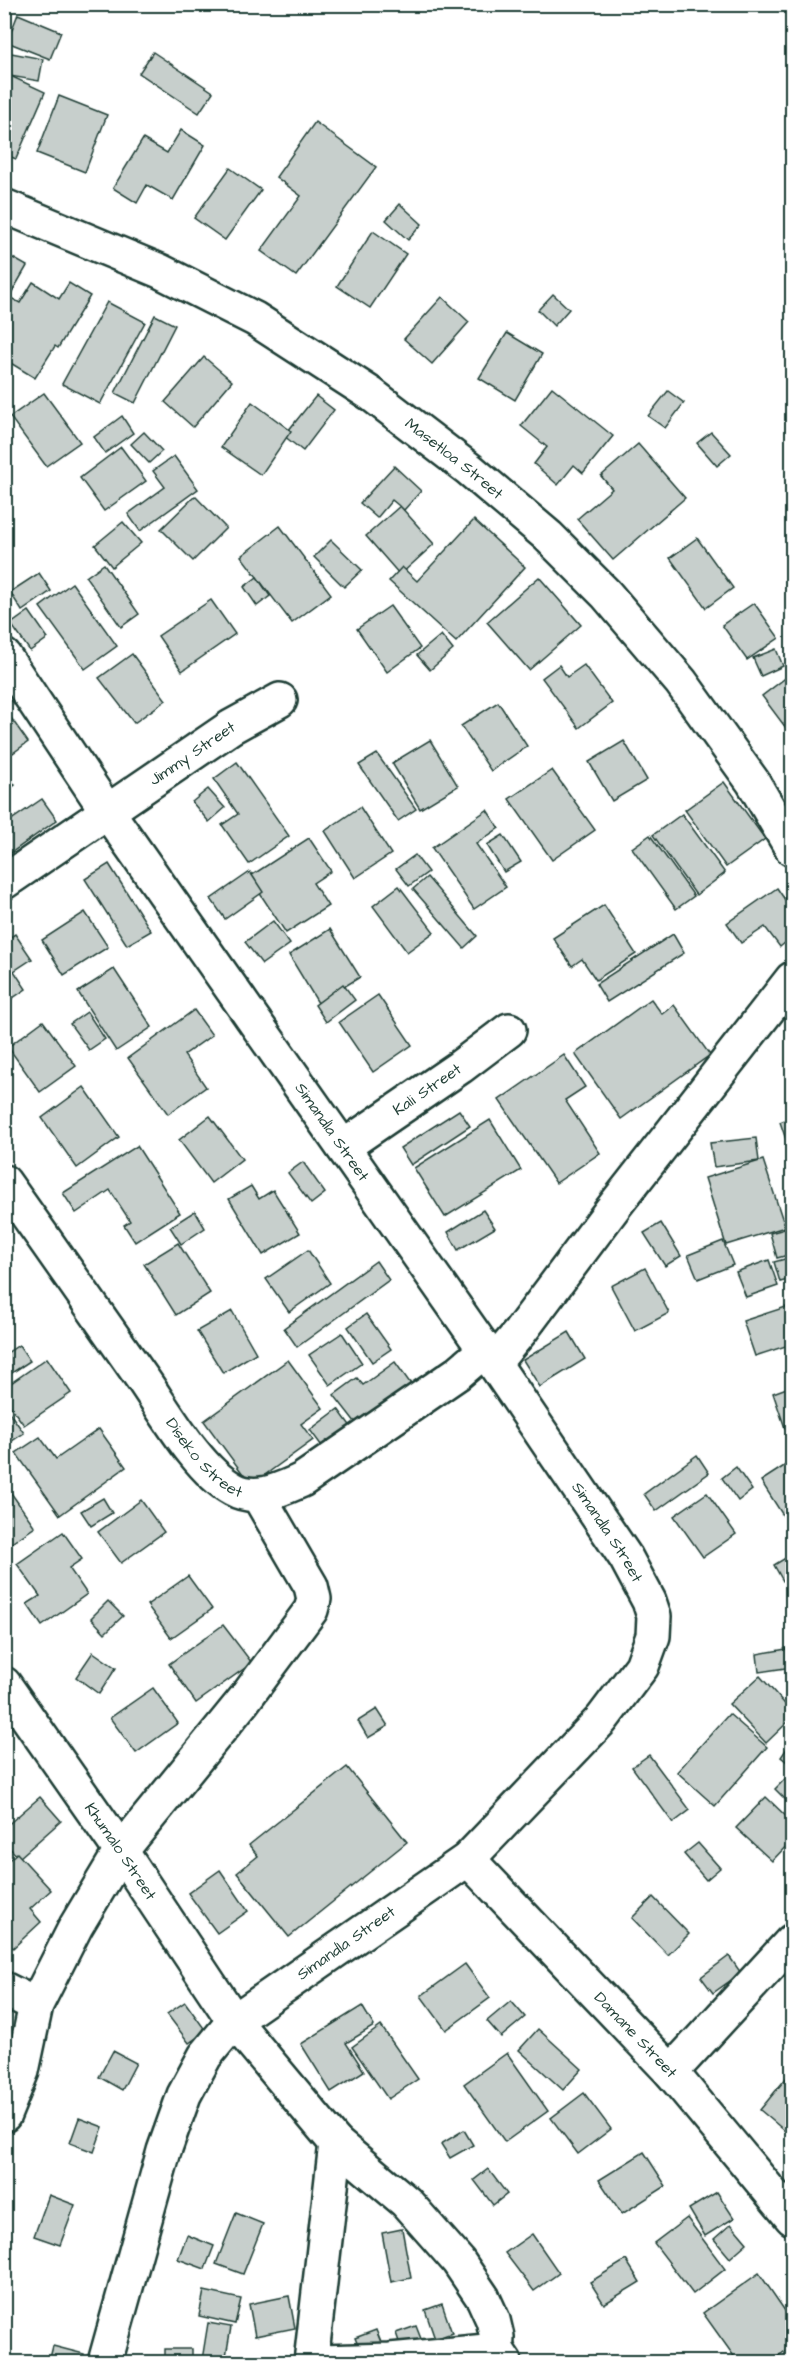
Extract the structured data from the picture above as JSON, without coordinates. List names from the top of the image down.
{
  "streets": {
    "street": [
      "Masetloa Street",
      "Jimmy Street",
      "Kali Street",
      "Simandla Street",
      "Diseko Street",
      "Khumalo Street",
      "Damane Street"
    ]
  },
  "crossings": [
    ["Jimmy Street", "Simandla Street"],
    ["Kali Street", "Simandla Street"],
    ["Simandla Street", "Diseko Street"],
    ["Simandla Street", "Khumalo Street"],
    ["Simandla Street", "Damane Street"]
  ]
}
